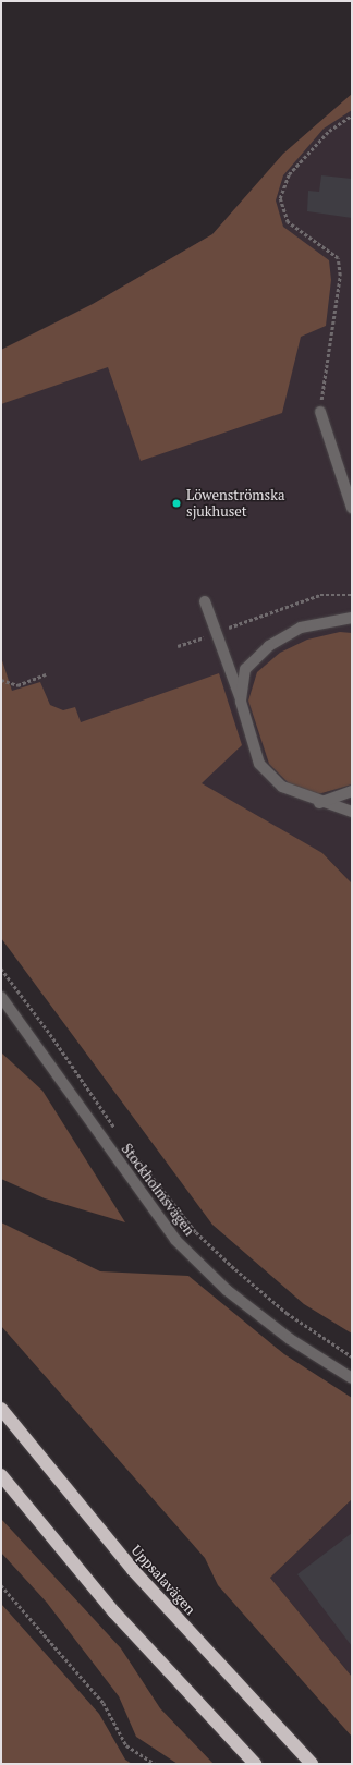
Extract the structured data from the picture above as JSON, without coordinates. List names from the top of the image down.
{
  "streets": {
    "highway": ["Uppsalavägen"],
    "street": ["Stockholmsvägen"]
  },
  "places": ["Löwenströmska sjukhuset"]
}
